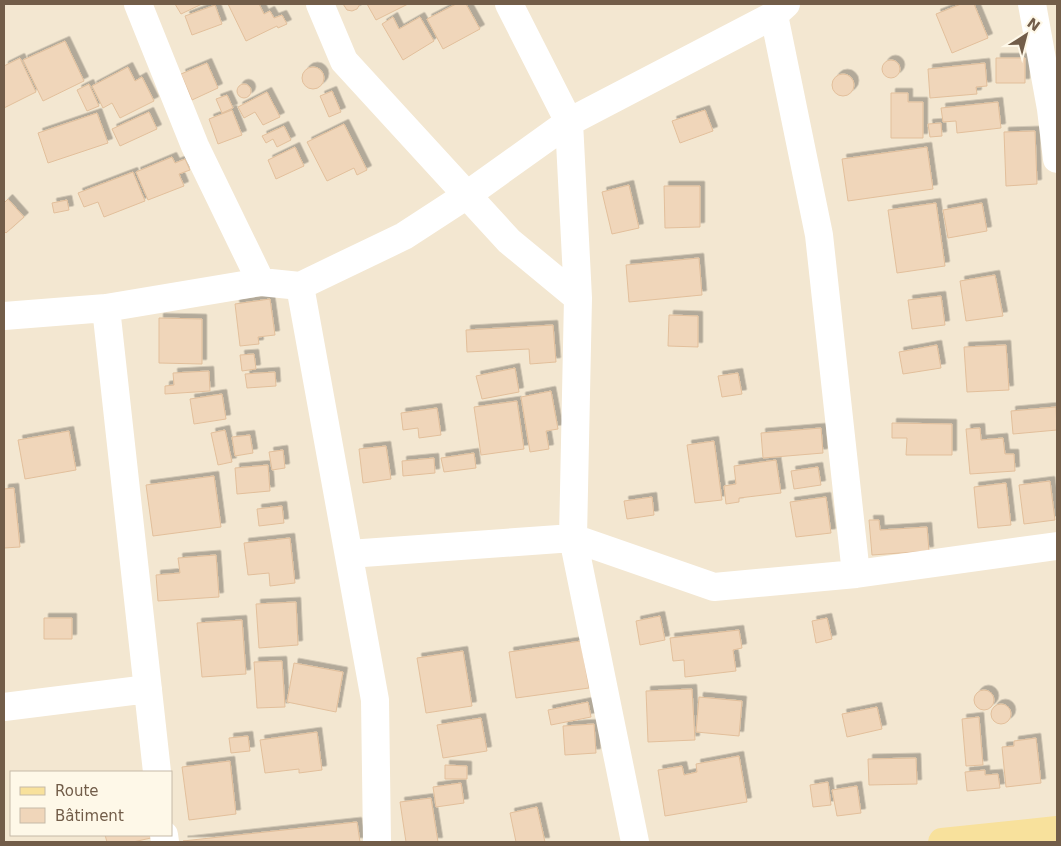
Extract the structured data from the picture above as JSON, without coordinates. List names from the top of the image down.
{
  "legend": ["Route", "Bâtiment"],
  "north": "top right"
}
